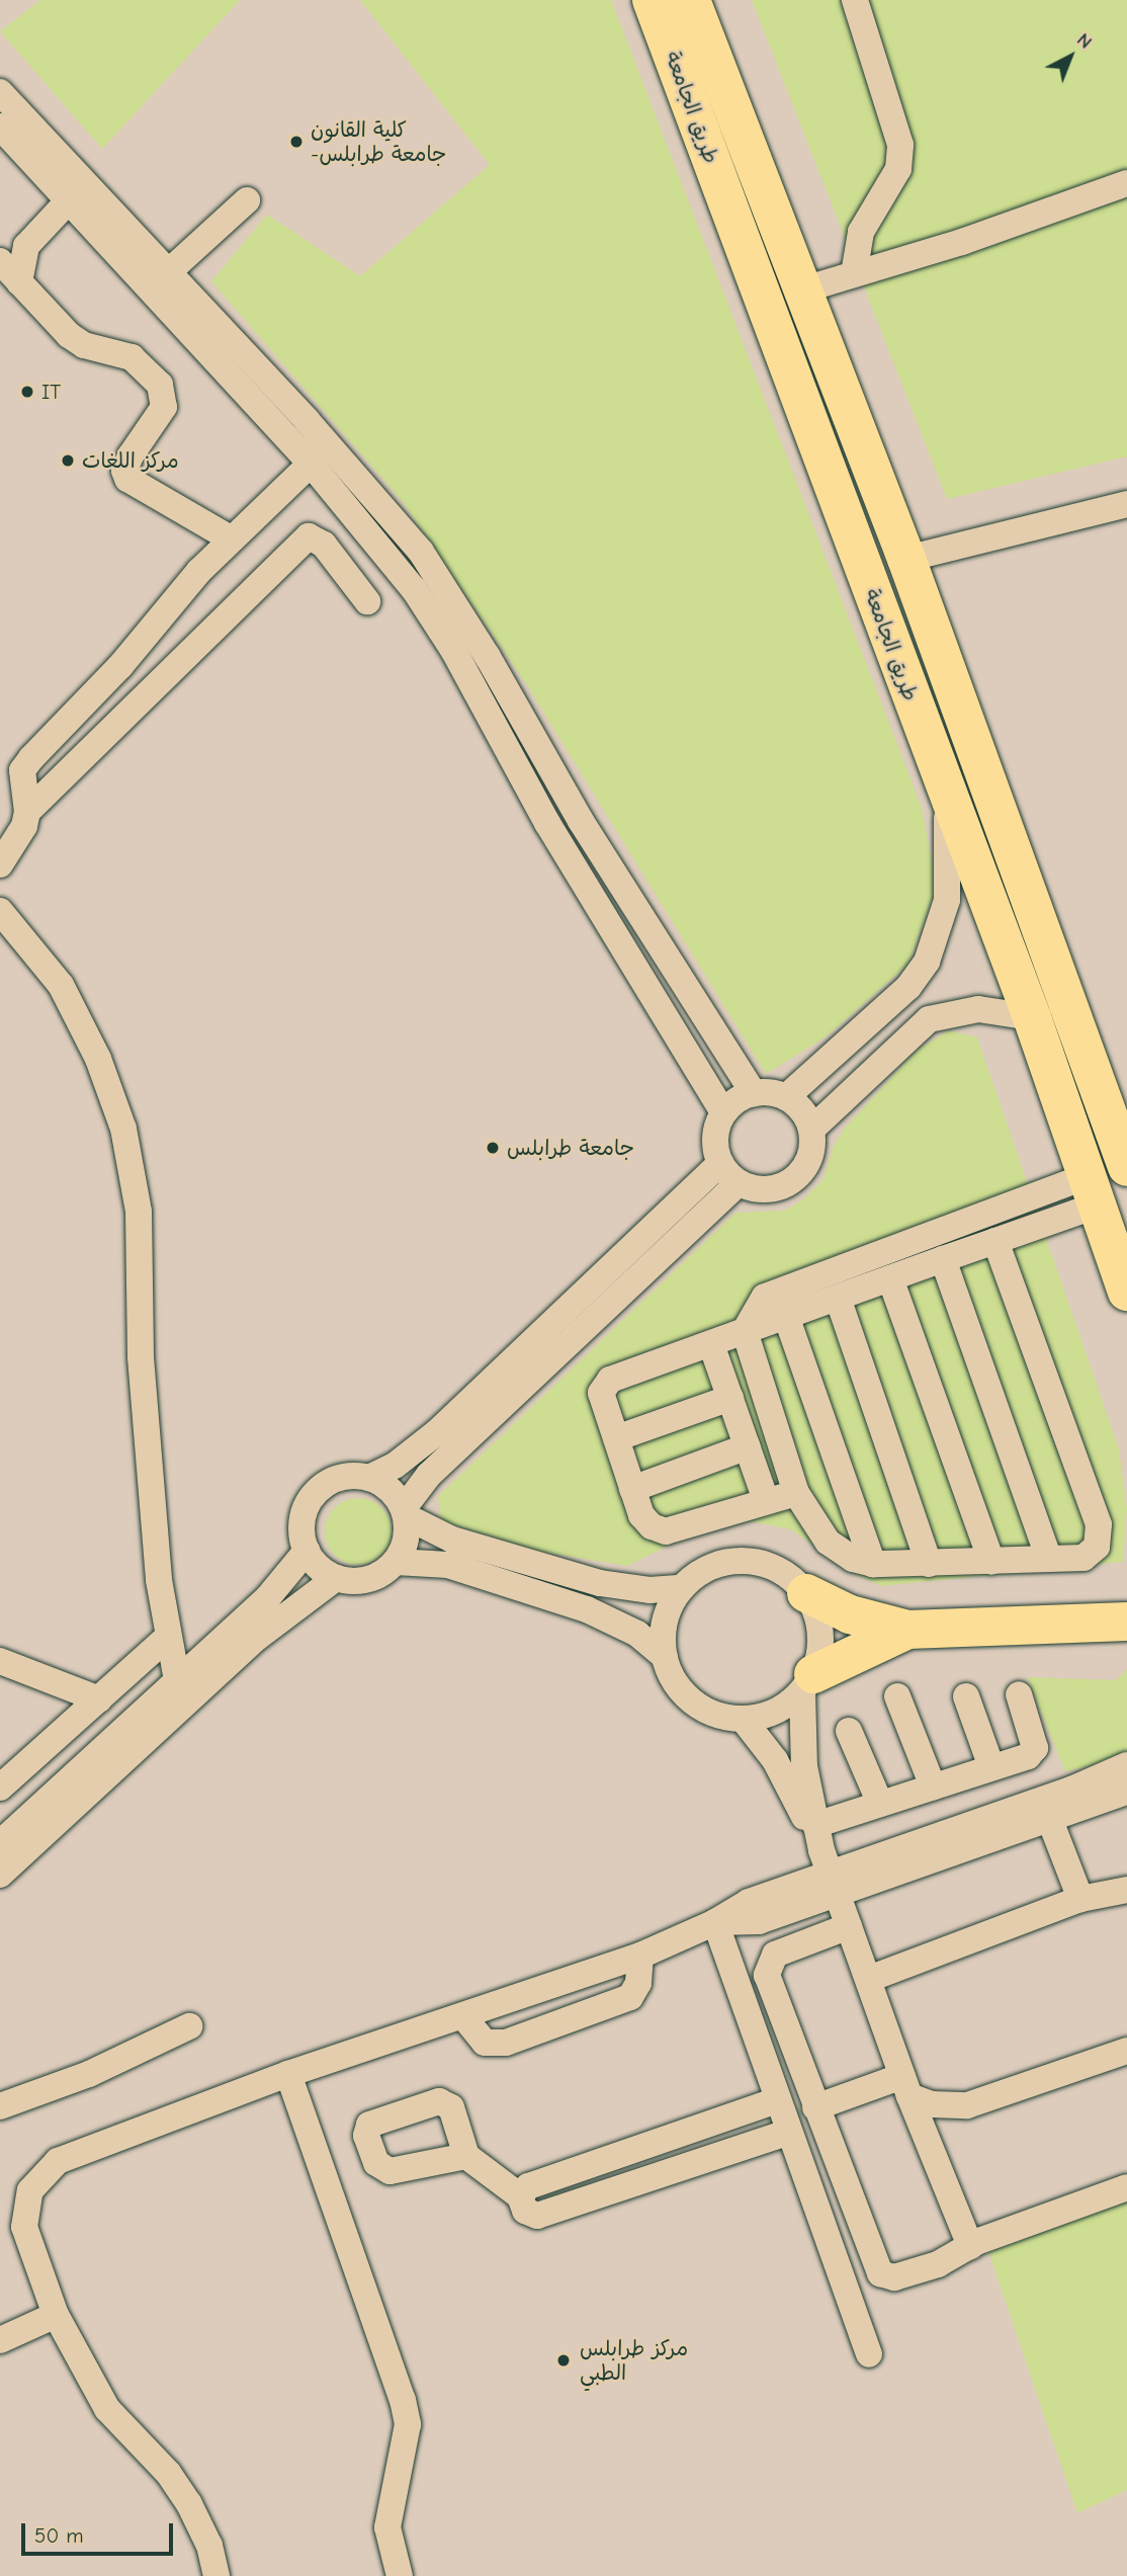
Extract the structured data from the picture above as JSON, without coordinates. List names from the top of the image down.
{
  "streets": {
    "highway": ["طريق الجامعة"]
  },
  "places": [
    "كلية القانون -جامعة طرابلس",
    "IT",
    "مركز اللغات",
    "جامعة طرابلس",
    "مركز طرابلس الطبي"
  ],
  "scale_bar": "50 m",
  "north": "top right"
}
